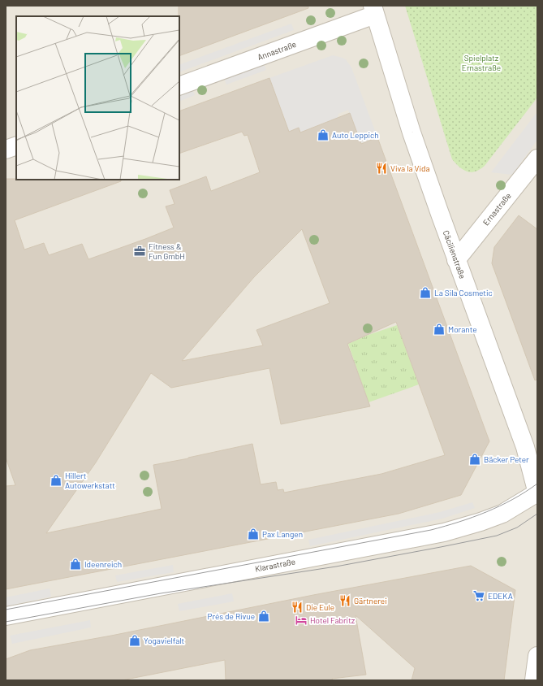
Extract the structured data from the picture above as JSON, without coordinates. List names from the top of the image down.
{
  "streets": {
    "street": [
      "Annastraße",
      "Ernastraße",
      "Cäcilienstraße",
      "Klarastraße"
    ]
  },
  "crossings": [
    ["Annastraße", "Cäcilienstraße"],
    ["Ernastraße", "Cäcilienstraße"],
    ["Cäcilienstraße", "Klarastraße"]
  ],
  "parks": ["Spielplatz Ernastraße"],
  "places": {
    "shop": [
      "Auto Leppich",
      "La Sila Cosmetic",
      "Morante",
      "Bäcker Peter",
      "Hillert Autowerkstatt",
      "Pax Langen",
      "Ideenreich",
      "Prés de Rivue",
      "Yogavielfalt"
    ],
    "restaurant": ["Viva la Vida", "Gärtnerei", "Die Eule"],
    "office": ["Fitness & Fun GmbH"],
    "supermarket": ["EDEKA"],
    "hotel": ["Hotel Fabritz"]
  }
}
